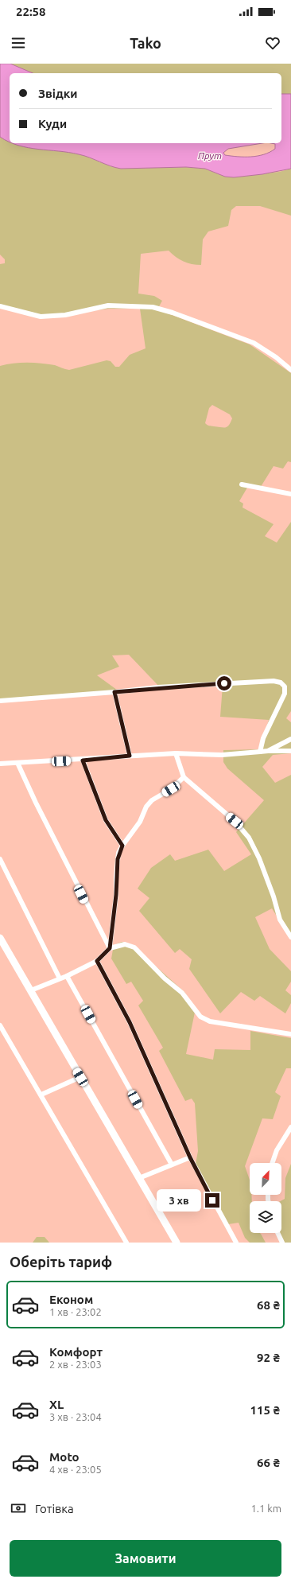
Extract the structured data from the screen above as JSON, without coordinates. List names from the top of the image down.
{
  "water": ["Прут"],
  "north": "top right",
  "page": {
    "status": "22:58",
    "header": "Tako",
    "banner": ["Звідки", "Куди"],
    "bubble": "3 хв",
    "heading": "Оберіть тариф",
    "list": [
      {
        "name": "Економ",
        "note": "1 хв · 23:02",
        "value": "68 ₴"
      },
      {
        "name": "Комфорт",
        "note": "2 хв · 23:03",
        "value": "92 ₴"
      },
      {
        "name": "XL",
        "note": "3 хв · 23:04",
        "value": "115 ₴"
      },
      {
        "name": "Moto",
        "note": "4 хв · 23:05",
        "value": "66 ₴"
      }
    ],
    "pay": ["Готівка", "1.1 km"],
    "buttons": "Замовити"
  }
}
